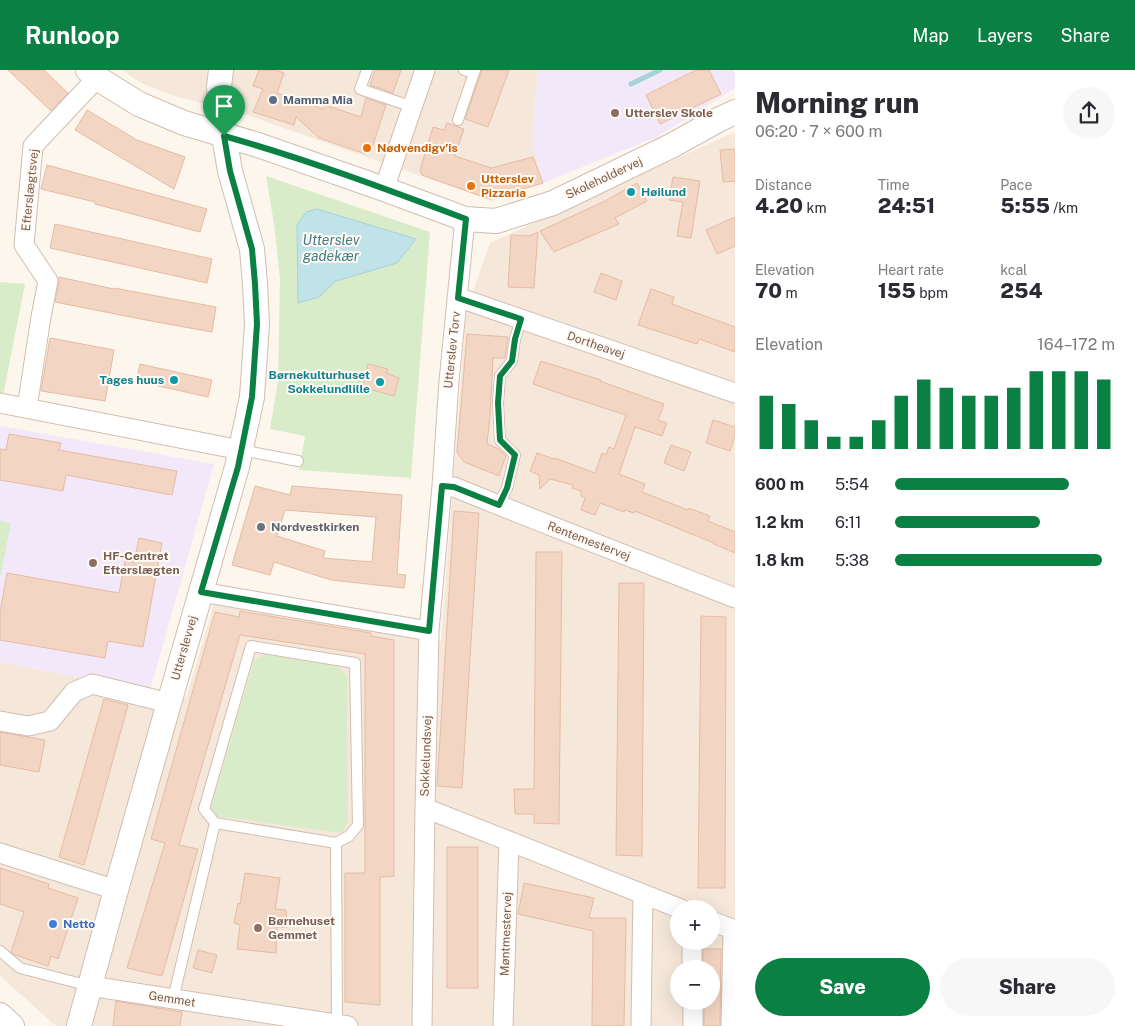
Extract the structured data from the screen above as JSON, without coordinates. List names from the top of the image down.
{
  "streets": {
    "street": [
      "Skoleholdervej",
      "Efterslægtsvej",
      "Dortheavej",
      "Utterslev Torv",
      "Rentemestervej",
      "Utterslevvej",
      "Sokkelundsvej",
      "Møntmestervej",
      "Gemmet"
    ]
  },
  "crossings": [
    ["Skoleholdervej", "Utterslev Torv"],
    ["Dortheavej", "Utterslev Torv"],
    ["Utterslev Torv", "Rentemestervej"],
    ["Utterslev Torv", "Sokkelundsvej"],
    ["Rentemestervej", "Sokkelundsvej"],
    ["Utterslevvej", "Gemmet"]
  ],
  "water": ["Utterslev gadekær"],
  "places": [
    "Mamma Mia",
    "Utterslev Skole",
    "Nødvendigv’is",
    "Utterslev Pizzaria",
    "Høilund",
    "Tages huus",
    "Børnekulturhuset Sokkelundlille",
    "Nordvestkirken",
    "HF-Centret Efterslægten",
    "Netto",
    "Børnehuset Gemmet"
  ],
  "page": {
    "header": "Runloop",
    "nav": ["Map", "Layers", "Share"],
    "heading": ["Morning run", "06:20 · 7 × 600 m"],
    "stats": [
      ["Distance", "4.20 km"],
      ["Time", "24:51"],
      ["Pace", "5:55 /km"],
      ["Elevation", "70 m"],
      ["Heart rate", "155 bpm"],
      ["kcal", "254"]
    ],
    "chart": ["Elevation", "164–172 m"],
    "list": [
      {
        "name": "600 m",
        "note": "5:54"
      },
      {
        "name": "1.2 km",
        "note": "6:11"
      },
      {
        "name": "1.8 km",
        "note": "5:38"
      }
    ],
    "map_buttons": ["+", "−"],
    "buttons": ["Save", "Share"]
  }
}
